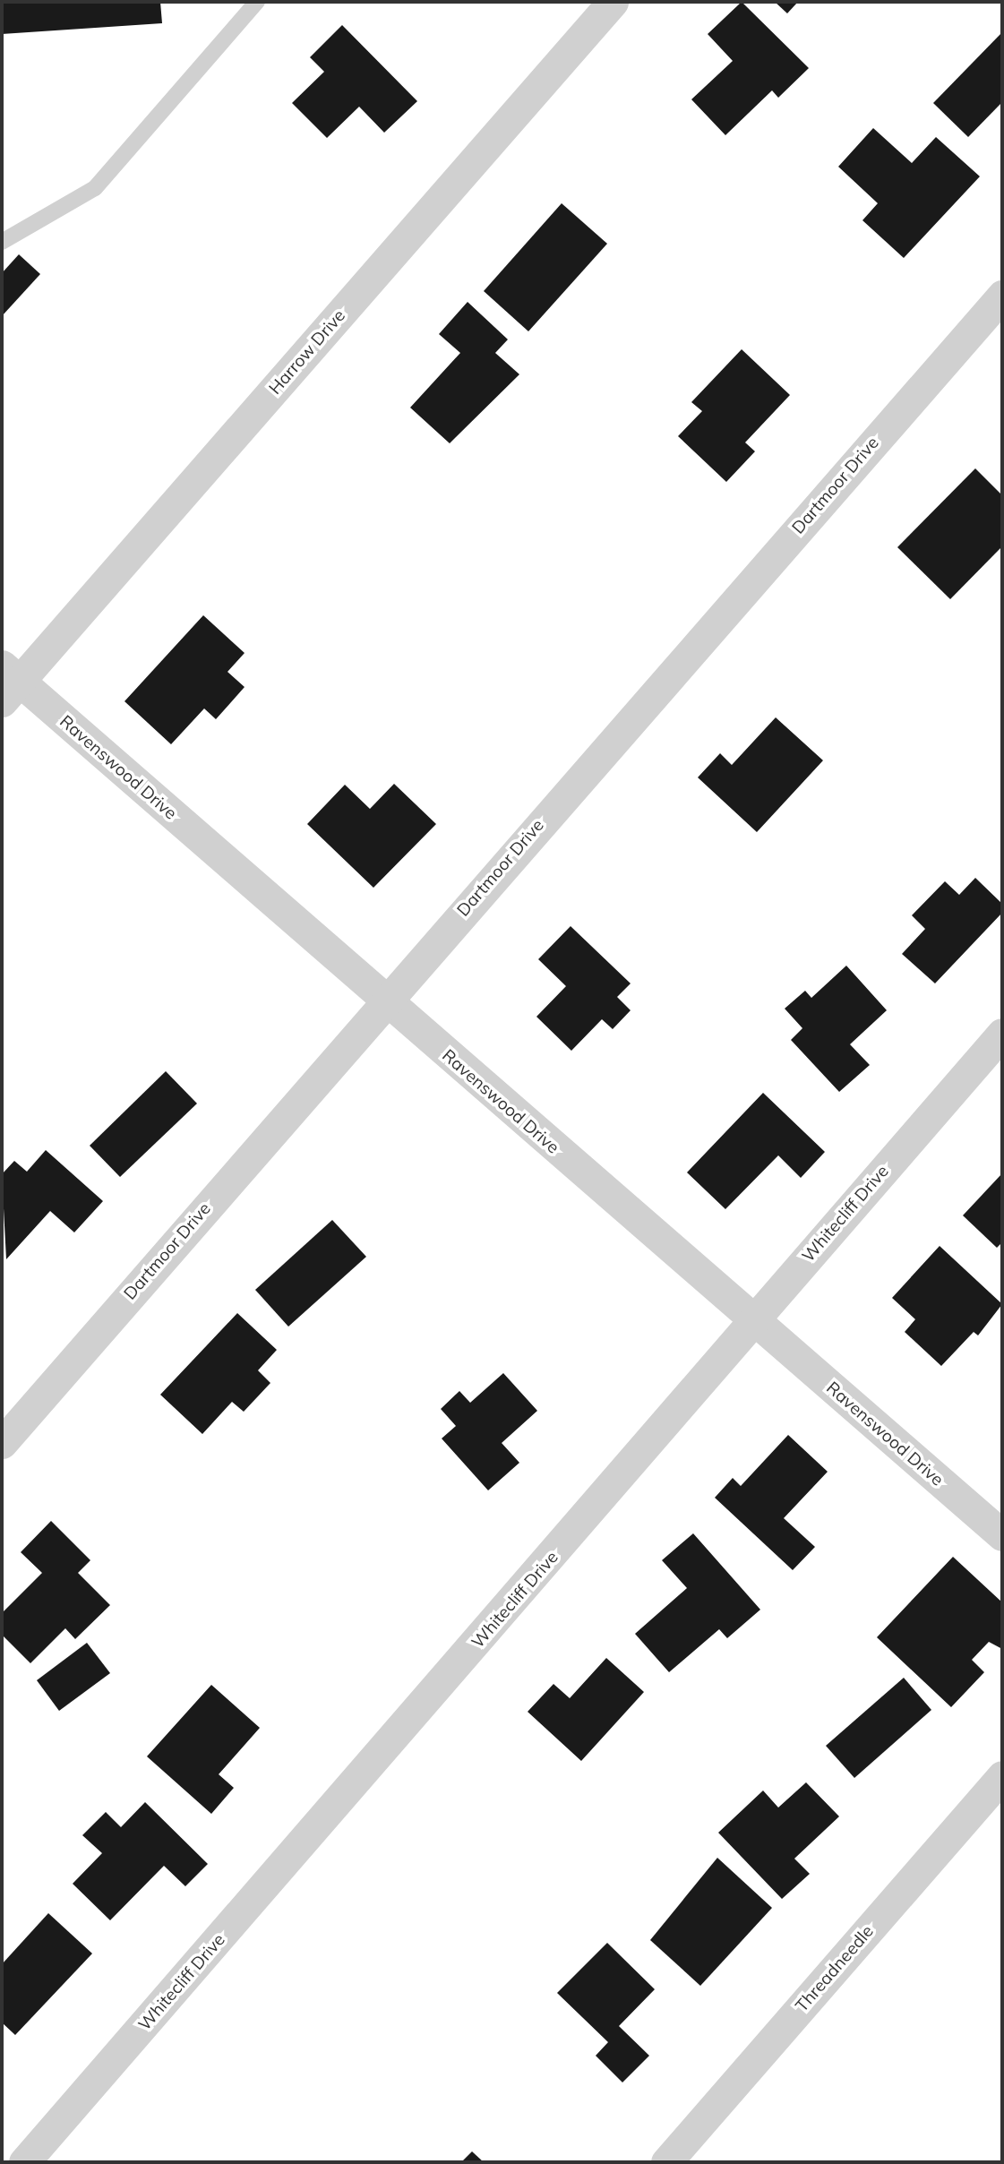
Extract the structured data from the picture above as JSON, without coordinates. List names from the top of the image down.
{
  "streets": {
    "street": [
      "Harrow Drive",
      "Dartmoor Drive",
      "Ravenswood Drive",
      "Whitecliff Drive",
      "Threadneedle"
    ]
  },
  "crossings": [
    ["Harrow Drive", "Ravenswood Drive"],
    ["Dartmoor Drive", "Ravenswood Drive"],
    ["Ravenswood Drive", "Whitecliff Drive"]
  ]
}
